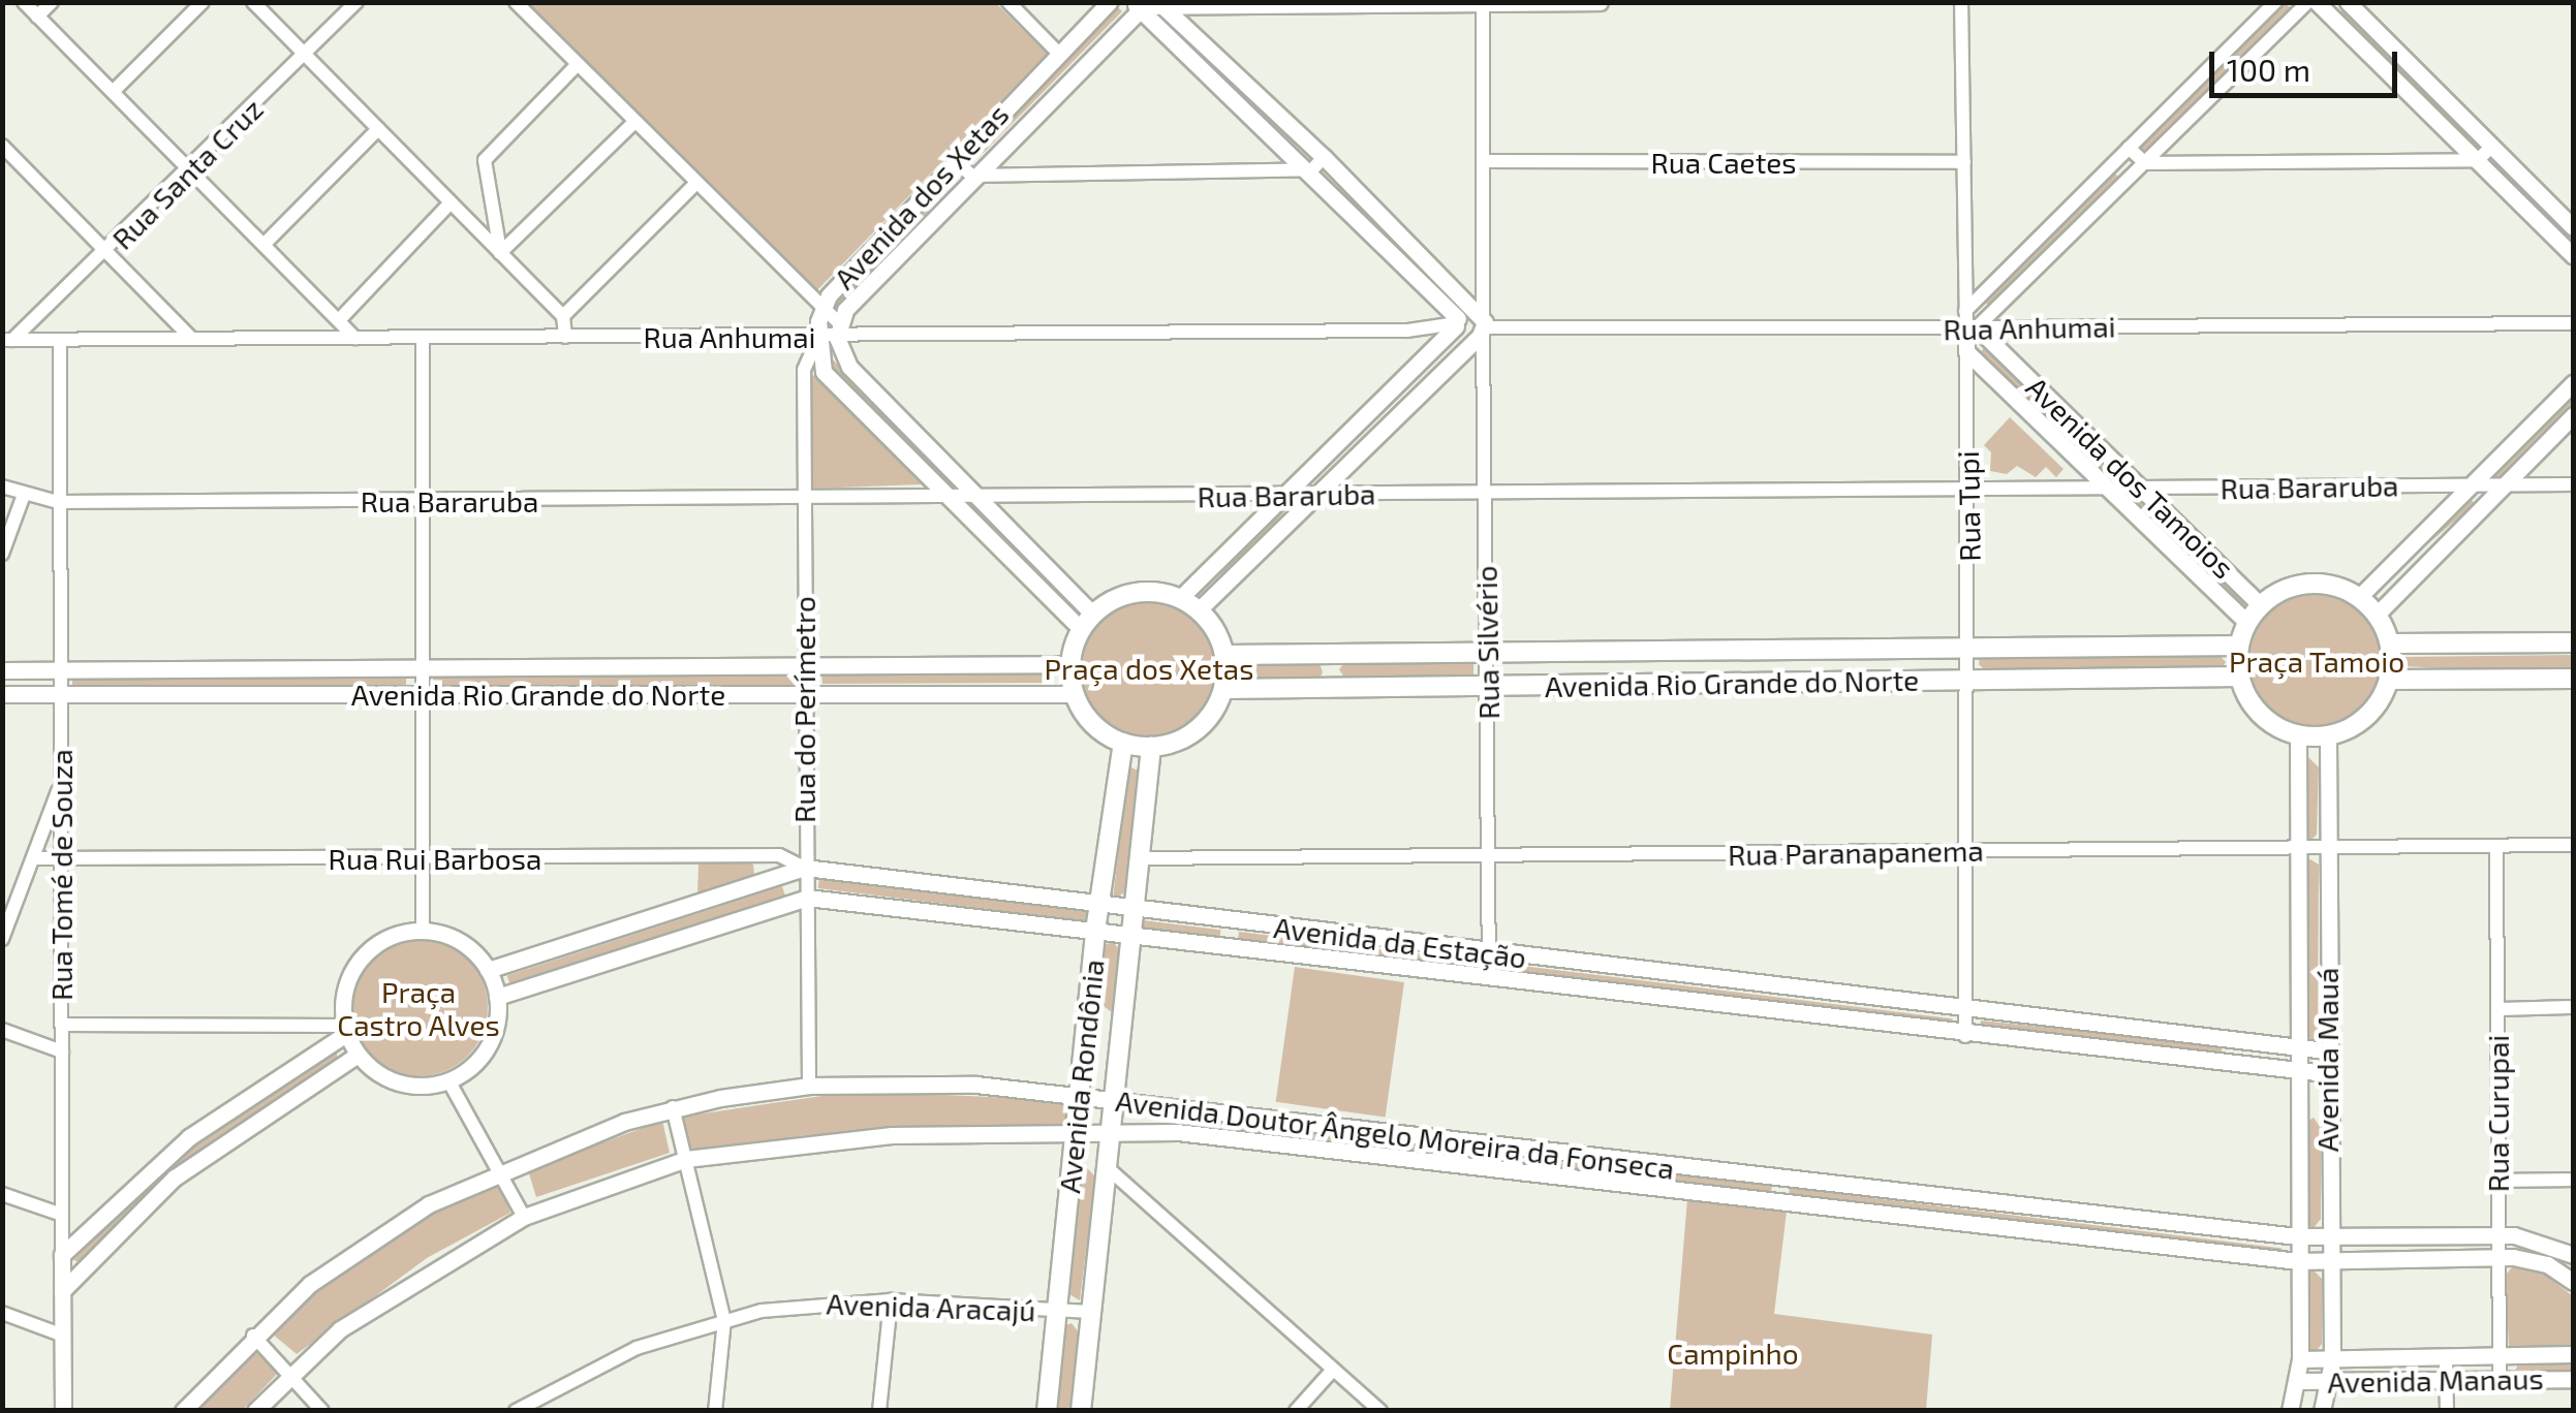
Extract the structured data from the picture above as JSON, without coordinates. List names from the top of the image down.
{
  "streets": {
    "main road": ["Avenida Rio Grande do Norte", "Avenida Rondônia"],
    "street": [
      "Rua Caetes",
      "Rua Santa Cruz",
      "Avenida dos Xetas",
      "Rua Anhumai",
      "Avenida dos Tamoios",
      "Rua Bararuba",
      "Rua Tupi",
      "Rua Silvério",
      "Rua do Perímetro",
      "Rua Paranapanema",
      "Rua Rui Barbosa",
      "Rua Tomé de Souza",
      "Avenida da Estação",
      "Avenida Mauá",
      "Rua Curupai",
      "Avenida Doutor Ângelo Moreira da Fonseca",
      "Avenida Aracajú",
      "Avenida Manaus"
    ]
  },
  "crossings": [
    ["Rua Caetes", "Rua Tupi"],
    ["Rua Caetes", "Rua Silvério"],
    ["Rua Santa Cruz", "Rua Anhumai"],
    ["Avenida dos Xetas", "Rua Anhumai"],
    ["Avenida dos Xetas", "Rua Bararuba"],
    ["Avenida dos Xetas", "Avenida Rio Grande do Norte"],
    ["Avenida dos Xetas", "Rua do Perímetro"],
    ["Avenida dos Xetas", "Avenida Rondônia"],
    ["Rua Anhumai", "Avenida dos Tamoios"],
    ["Rua Anhumai", "Rua Tupi"],
    ["Rua Anhumai", "Rua Silvério"],
    ["Rua Anhumai", "Rua do Perímetro"],
    ["Rua Anhumai", "Rua Tomé de Souza"],
    ["Avenida dos Tamoios", "Rua Bararuba"],
    ["Avenida dos Tamoios", "Rua Tupi"],
    ["Avenida dos Tamoios", "Avenida Rio Grande do Norte"],
    ["Avenida dos Tamoios", "Avenida Mauá"],
    ["Rua Bararuba", "Rua Tupi"],
    ["Rua Bararuba", "Rua Silvério"],
    ["Rua Bararuba", "Rua do Perímetro"],
    ["Rua Bararuba", "Rua Tomé de Souza"],
    ["Rua Tupi", "Avenida Rio Grande do Norte"],
    ["Rua Tupi", "Rua Paranapanema"],
    ["Rua Tupi", "Avenida da Estação"],
    ["Rua Silvério", "Avenida Rio Grande do Norte"],
    ["Rua Silvério", "Rua Paranapanema"],
    ["Rua Silvério", "Avenida da Estação"],
    ["Avenida Rio Grande do Norte", "Rua do Perímetro"],
    ["Avenida Rio Grande do Norte", "Rua Tomé de Souza"],
    ["Avenida Rio Grande do Norte", "Avenida Mauá"],
    ["Avenida Rio Grande do Norte", "Avenida Rondônia"],
    ["Rua do Perímetro", "Rua Rui Barbosa"],
    ["Rua do Perímetro", "Avenida da Estação"],
    ["Rua do Perímetro", "Avenida Doutor Ângelo Moreira da Fonseca"],
    ["Rua Paranapanema", "Avenida Mauá"],
    ["Rua Paranapanema", "Avenida Rondônia"],
    ["Rua Paranapanema", "Rua Curupai"],
    ["Rua Rui Barbosa", "Rua Tomé de Souza"],
    ["Rua Rui Barbosa", "Avenida da Estação"],
    ["Avenida da Estação", "Avenida Mauá"],
    ["Avenida da Estação", "Avenida Rondônia"],
    ["Avenida Mauá", "Avenida Doutor Ângelo Moreira da Fonseca"],
    ["Avenida Mauá", "Avenida Manaus"],
    ["Avenida Rondônia", "Avenida Doutor Ângelo Moreira da Fonseca"],
    ["Avenida Rondônia", "Avenida Aracajú"],
    ["Rua Curupai", "Avenida Doutor Ângelo Moreira da Fonseca"],
    ["Rua Curupai", "Avenida Manaus"]
  ],
  "parks": [
    "Praça Tamoio",
    "Praça dos Xetas",
    "Praça Castro Alves",
    "Campinho"
  ],
  "scale_bar": "100 m"
}
